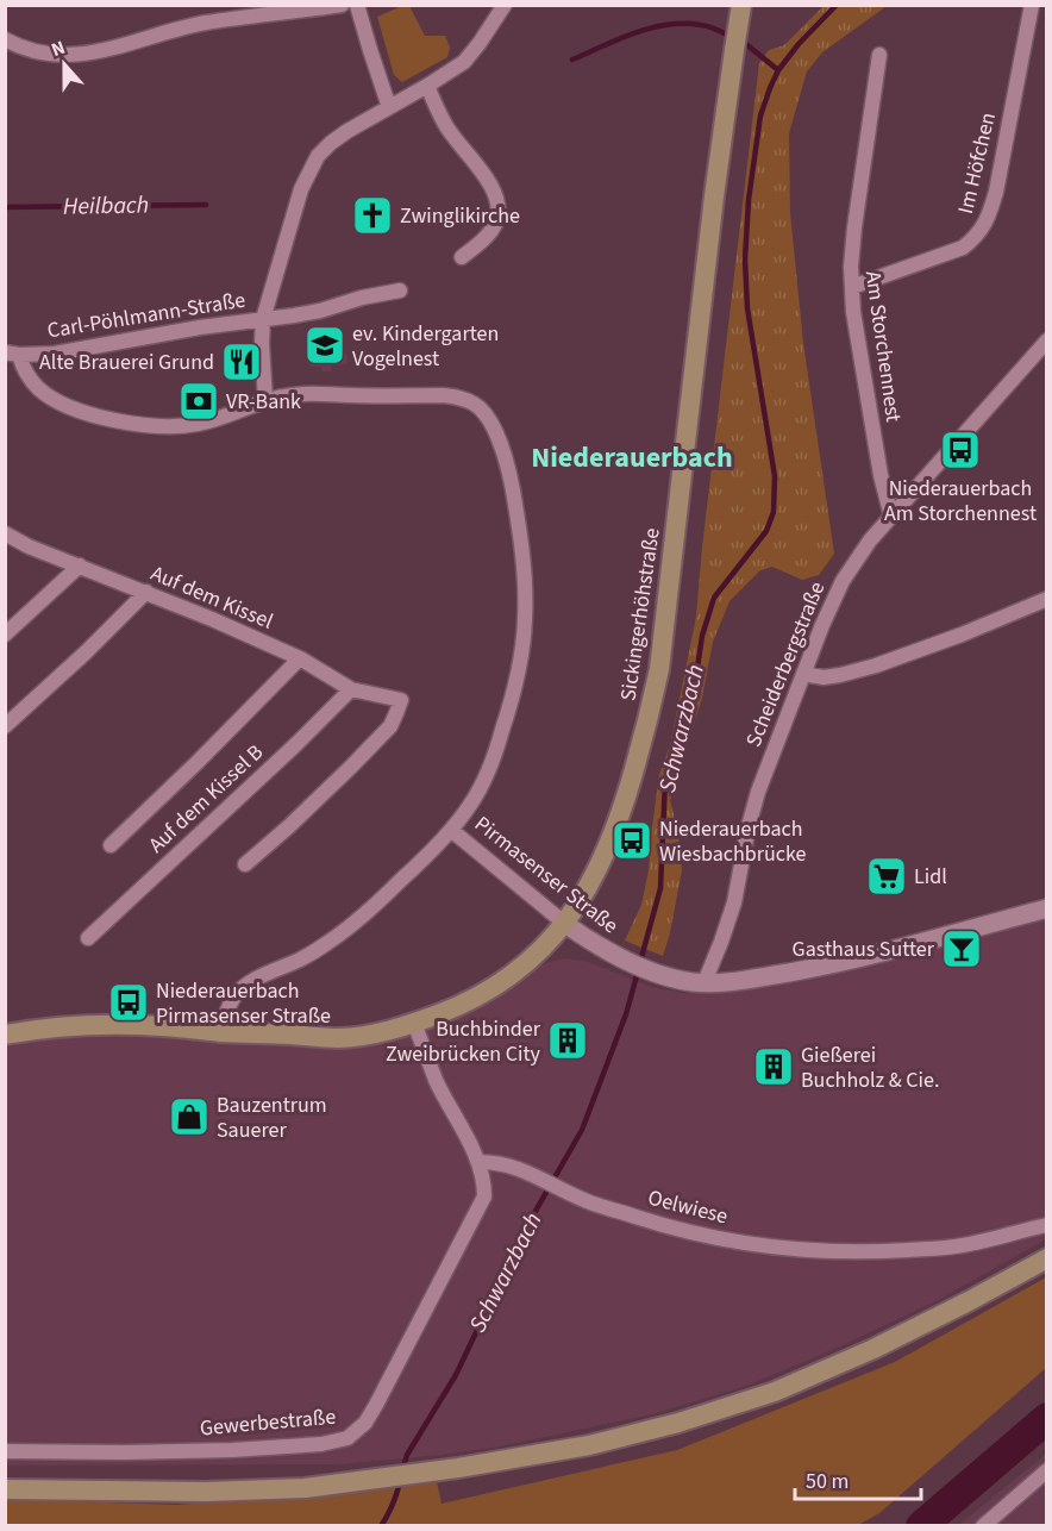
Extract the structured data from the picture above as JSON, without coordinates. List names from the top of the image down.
{
  "streets": {
    "main road": ["Sickingerhöhstraße"],
    "street": [
      "Im Höfchen",
      "Carl-Pöhlmann-Straße",
      "Am Storchennest",
      "Auf dem Kissel",
      "Scheiderbergstraße",
      "Auf dem Kissel B",
      "Pirmasenser Straße",
      "Oelwiese",
      "Gewerbestraße"
    ]
  },
  "crossings": [
    ["Im Höfchen", "Am Storchennest"],
    ["Am Storchennest", "Scheiderbergstraße"],
    ["Auf dem Kissel", "Auf dem Kissel B"],
    ["Sickingerhöhstraße", "Pirmasenser Straße"],
    ["Scheiderbergstraße", "Pirmasenser Straße"],
    ["Oelwiese", "Gewerbestraße"]
  ],
  "districts": ["Niederauerbach"],
  "water": ["Heilbach", "Schwarzbach"],
  "places": {
    "church": ["Zwinglikirche"],
    "school or university": ["ev. Kindergarten Vogelnest"],
    "restaurant": ["Alte Brauerei Grund"],
    "bank": ["VR-Bank"],
    "bus stop": ["Niederauerbach Am Storchennest", "Niederauerbach Wiesbachbrücke", "Niederauerbach Pirmasenser Straße"],
    "supermarket": ["Lidl"],
    "bar": ["Gasthaus Sutter"],
    "building": ["Buchbinder Zweibrücken City", "Gießerei Buchholz & Cie."],
    "shop": ["Bauzentrum Sauerer"]
  },
  "scale_bar": "50 m",
  "north": "top"
}
